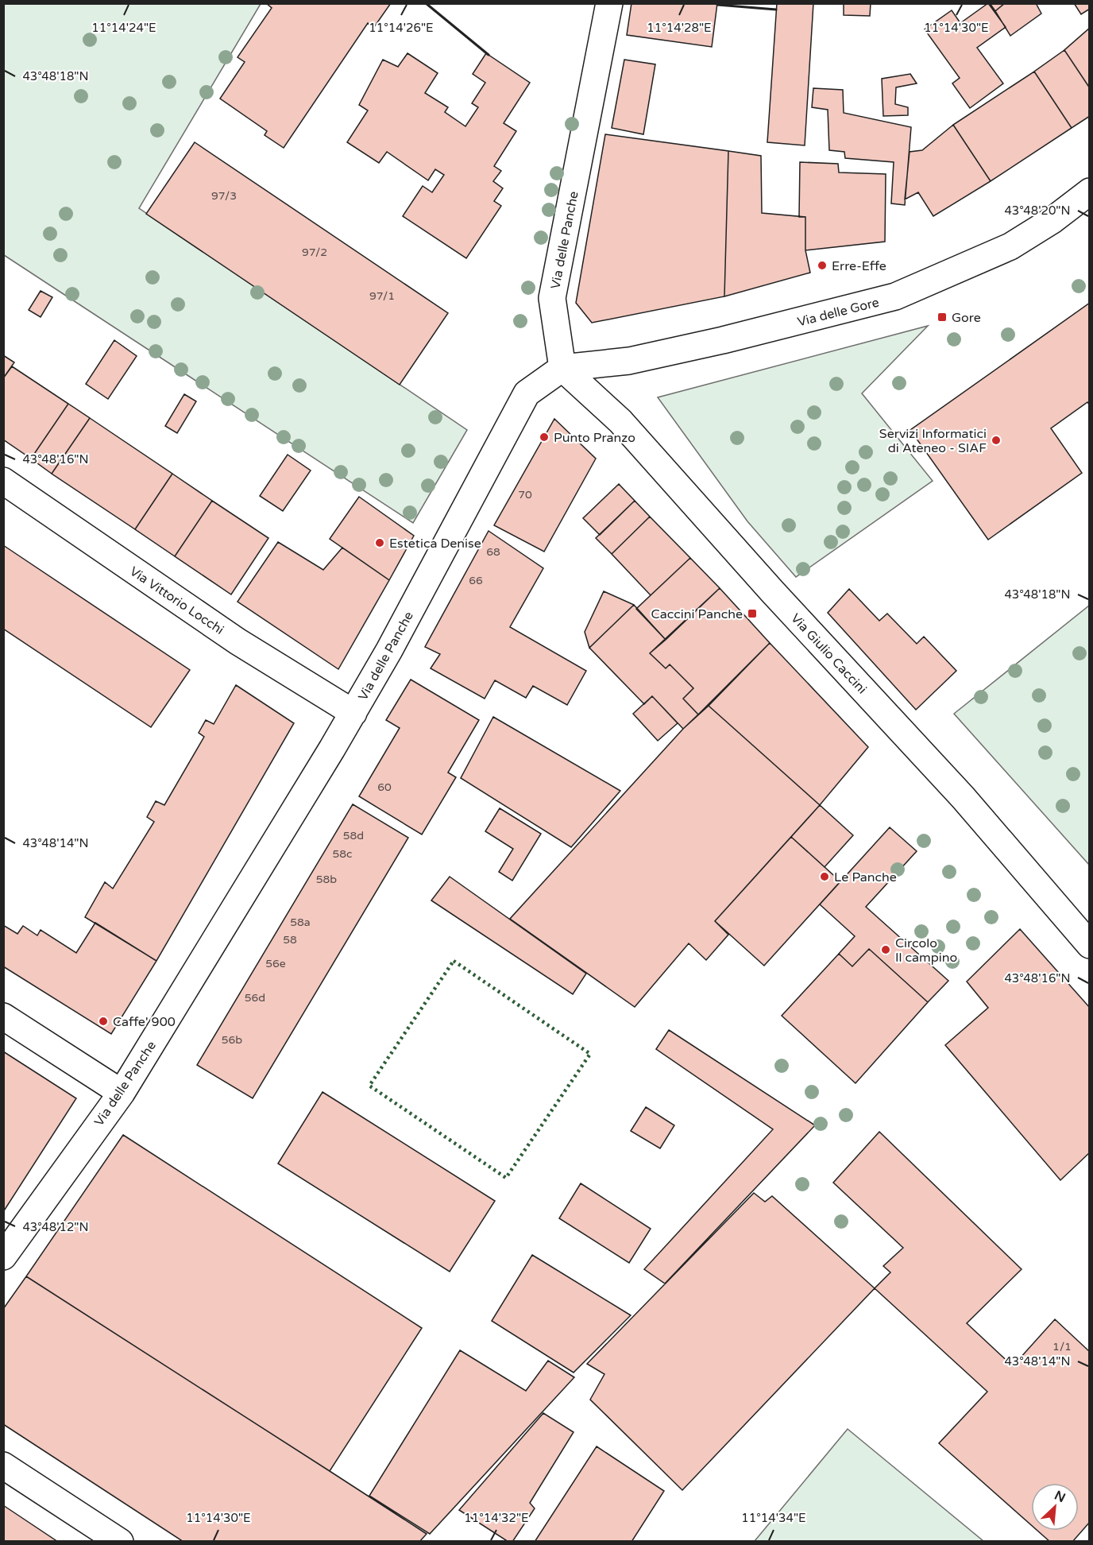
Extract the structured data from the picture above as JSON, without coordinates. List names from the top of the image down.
{
  "streets": {
    "street": [
      "Via delle Panche",
      "Via delle Gore",
      "Via Vittorio Locchi",
      "Via Giulio Caccini"
    ]
  },
  "crossings": [
    ["Via delle Panche", "Via delle Gore"],
    ["Via delle Panche", "Via Vittorio Locchi"],
    ["Via delle Panche", "Via Giulio Caccini"],
    ["Via delle Gore", "Via Giulio Caccini"]
  ],
  "places": {
    "other": [
      "Erre-Effe",
      "Punto Pranzo",
      "Servizi Informatici di Ateneo - SIAF",
      "Estetica Denise",
      "Le Panche",
      "Circolo Il campino",
      "Caffe' 900"
    ],
    "transit": ["Gore", "Caccini Panche"]
  },
  "house_numbers": [
    "97/3",
    "97/2",
    "97/1",
    "70",
    "68",
    "66",
    "60",
    "58d",
    "58c",
    "58b",
    "58a",
    "58",
    "56e",
    "56d",
    "56b",
    "1/1"
  ],
  "north": "top right",
  "coordinates": [
    "11°14'24\"E",
    "11°14'26\"E",
    "11°14'28\"E",
    "11°14'30\"E",
    "43°48'18\"N",
    "43°48'20\"N",
    "43°48'16\"N",
    "43°48'14\"N",
    "43°48'12\"N",
    "11°14'32\"E",
    "11°14'34\"E"
  ]
}
